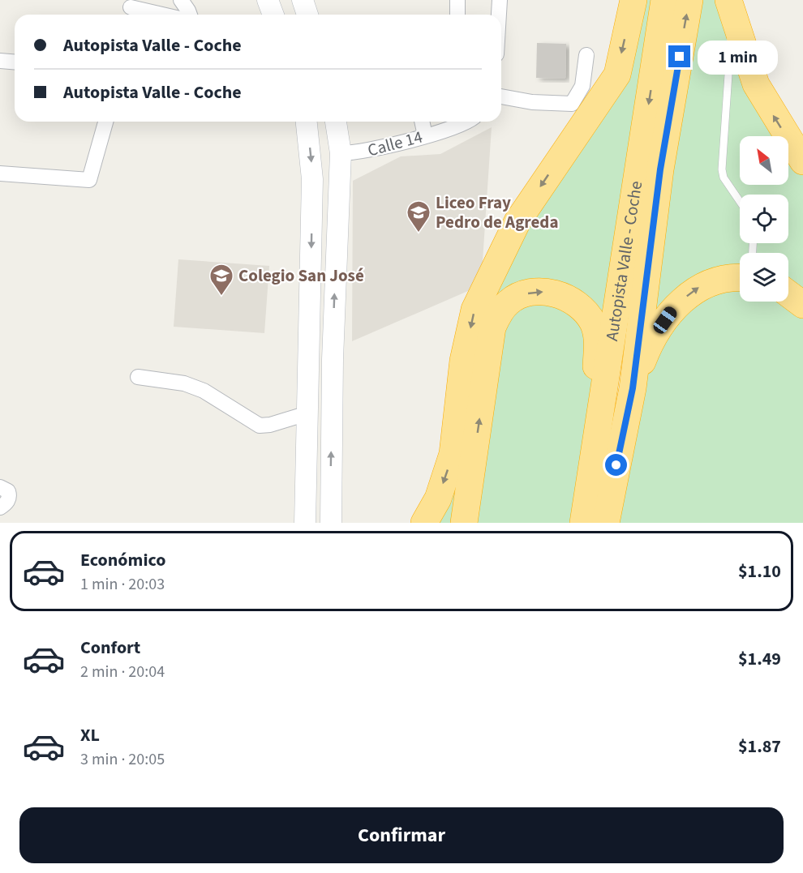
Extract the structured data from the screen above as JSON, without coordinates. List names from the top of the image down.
{
  "streets": {
    "highway": ["Autopista Valle - Coche"],
    "street": ["Calle 14"]
  },
  "places": {
    "school or university": ["Liceo Fray Pedro de Agreda", "Colegio San José"]
  },
  "north": "top left",
  "page": {
    "banner": ["Autopista Valle - Coche", "Autopista Valle - Coche"],
    "bubble": "1 min",
    "list": [
      {
        "name": "Económico",
        "note": "1 min · 20:03",
        "value": "$1.10"
      },
      {
        "name": "Confort",
        "note": "2 min · 20:04",
        "value": "$1.49"
      },
      {
        "name": "XL",
        "note": "3 min · 20:05",
        "value": "$1.87"
      }
    ],
    "buttons": "Confirmar"
  }
}
